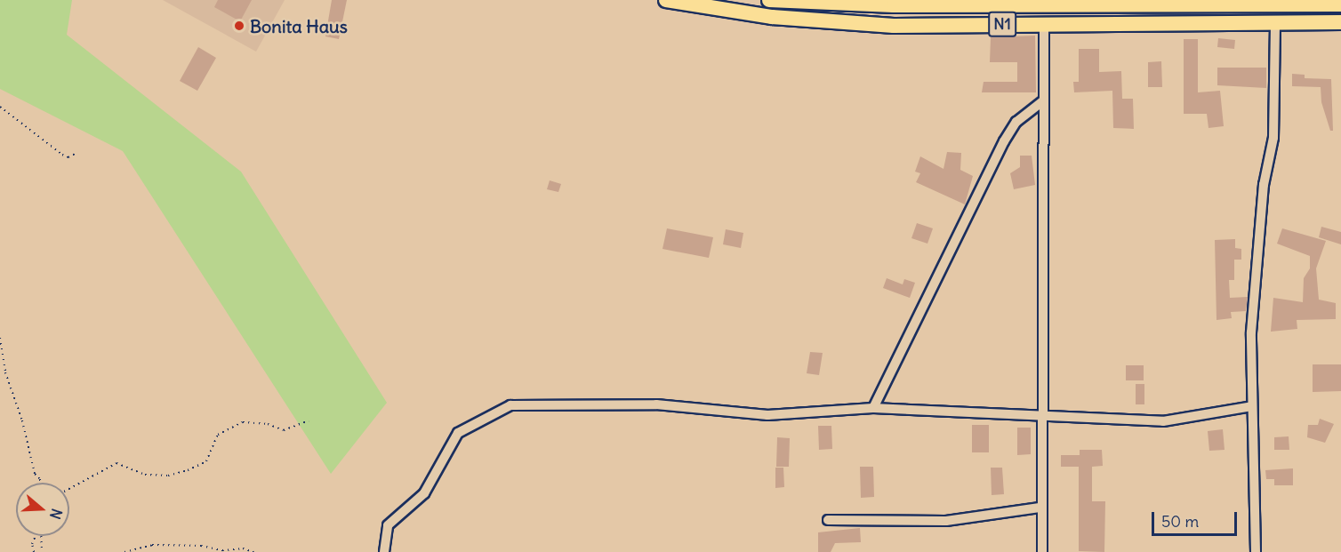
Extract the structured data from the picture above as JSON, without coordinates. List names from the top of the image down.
{
  "streets": {
    "highway": ["N1"]
  },
  "places": ["Bonita Haus"],
  "scale_bar": "50 m",
  "north": "right"
}
